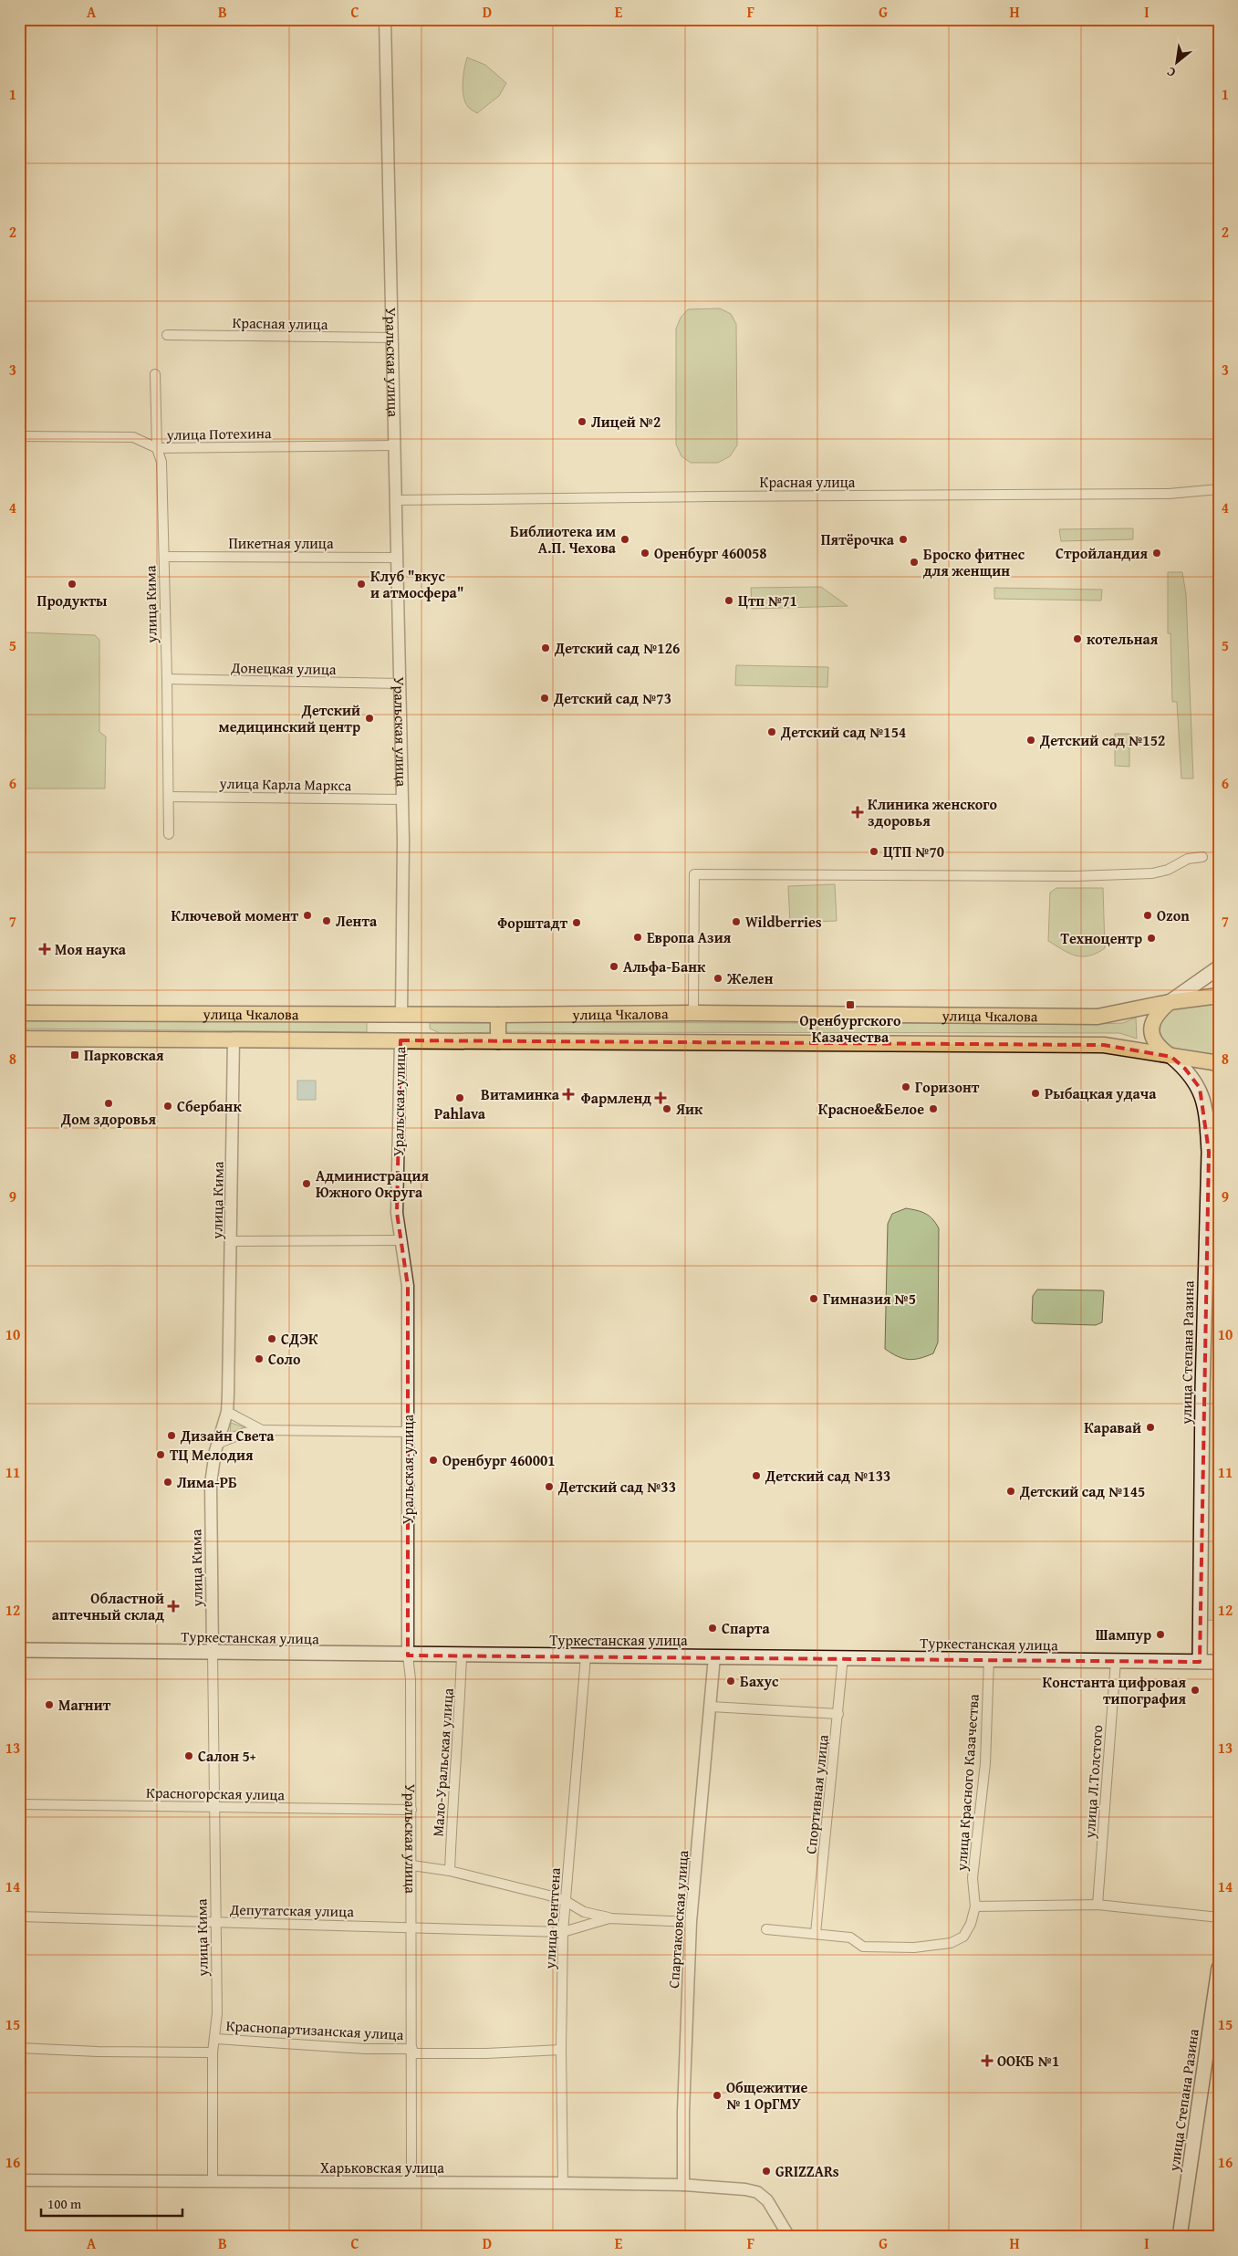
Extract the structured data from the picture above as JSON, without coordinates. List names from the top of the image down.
{
  "streets": {
    "main road": [
      "Уральская улица",
      "улица Чкалова",
      "улица Степана Разина",
      "Туркестанская улица"
    ],
    "street": [
      "Красная улица",
      "улица Потехина",
      "Пикетная улица",
      "улица Кима",
      "Донецкая улица",
      "улица Карла Маркса",
      "Мало-Уральская улица",
      "улица Л.Толстого",
      "улица Красного Казачества",
      "Красногорская улица",
      "Спортивная улица",
      "Депутатская улица",
      "улица Рентгена",
      "Спартаковская улица",
      "Краснопартизанская улица",
      "Харьковская улица"
    ]
  },
  "crossings": [
    ["Красная улица", "Уральская улица"],
    ["Уральская улица", "улица Потехина"],
    ["Уральская улица", "Пикетная улица"],
    ["Уральская улица", "Донецкая улица"],
    ["Уральская улица", "улица Карла Маркса"],
    ["Уральская улица", "улица Чкалова"],
    ["Уральская улица", "Туркестанская улица"],
    ["Уральская улица", "Красногорская улица"],
    ["Уральская улица", "Депутатская улица"],
    ["Уральская улица", "Краснопартизанская улица"],
    ["Уральская улица", "Харьковская улица"],
    ["улица Потехина", "улица Кима"],
    ["Пикетная улица", "улица Кима"],
    ["улица Кима", "Донецкая улица"],
    ["улица Кима", "улица Карла Маркса"],
    ["улица Кима", "улица Чкалова"],
    ["улица Кима", "Туркестанская улица"],
    ["улица Кима", "Красногорская улица"],
    ["улица Кима", "Депутатская улица"],
    ["улица Кима", "Краснопартизанская улица"],
    ["улица Кима", "Харьковская улица"],
    ["улица Чкалова", "улица Степана Разина"],
    ["улица Степана Разина", "Туркестанская улица"],
    ["Туркестанская улица", "Мало-Уральская улица"],
    ["Туркестанская улица", "улица Л.Толстого"],
    ["Туркестанская улица", "улица Красного Казачества"],
    ["Туркестанская улица", "Спортивная улица"],
    ["Туркестанская улица", "улица Рентгена"],
    ["Туркестанская улица", "Спартаковская улица"],
    ["Депутатская улица", "улица Рентгена"],
    ["улица Рентгена", "Краснопартизанская улица"],
    ["улица Рентгена", "Харьковская улица"],
    ["Спартаковская улица", "Харьковская улица"]
  ],
  "places": {
    "other": [
      "Лицей №2",
      "Библиотека им А.П. Чехова",
      "Пятёрочка",
      "Оренбург 460058",
      "Стройландия",
      "Броско фитнес для женщин",
      "Продукты",
      "Клуб \"вкус и атмосфера\"",
      "Цтп №71",
      "котельная",
      "Детский сад №126",
      "Детский сад №73",
      "Детский медицинский центр",
      "Детский сад №154",
      "Детский сад №152",
      "ЦТП №70",
      "Ключевой момент",
      "Ozon",
      "Лента",
      "Wildberries",
      "Форштадт",
      "Европа Азия",
      "Техноцентр",
      "Альфа-Банк",
      "Желен",
      "Горизонт",
      "Рыбацкая удача",
      "Pahlava",
      "Дом здоровья",
      "Сбербанк",
      "Яик",
      "Красное&Белое",
      "Администрация Южного Округа",
      "Гимназия №5",
      "СДЭК",
      "Соло",
      "Каравай",
      "Дизайн Света",
      "ТЦ Мелодия",
      "Оренбург 460001",
      "Детский сад №133",
      "Лима-РБ",
      "Детский сад №33",
      "Детский сад №145",
      "Спарта",
      "Шампур",
      "Бахус",
      "Константа цифровая типография",
      "Магнит",
      "Салон 5+",
      "Общежитие № 1 ОрГМУ",
      "GRIZZARs"
    ],
    "health": [
      "Клиника женского здоровья",
      "Моя наука",
      "Витаминка",
      "Фармленд",
      "Областной аптечный склад",
      "ООКБ №1"
    ],
    "transit": ["Оренбургского Казачества", "Парковская"]
  },
  "scale_bar": "100 m",
  "north": "bottom left",
  "grid": {
    "columns": [
      "A",
      "B",
      "C",
      "D",
      "E",
      "F",
      "G",
      "H",
      "I"
    ],
    "rows": [
      "1",
      "2",
      "3",
      "4",
      "5",
      "6",
      "7",
      "8",
      "9",
      "10",
      "11",
      "12",
      "13",
      "14",
      "15",
      "16"
    ]
  }
}
